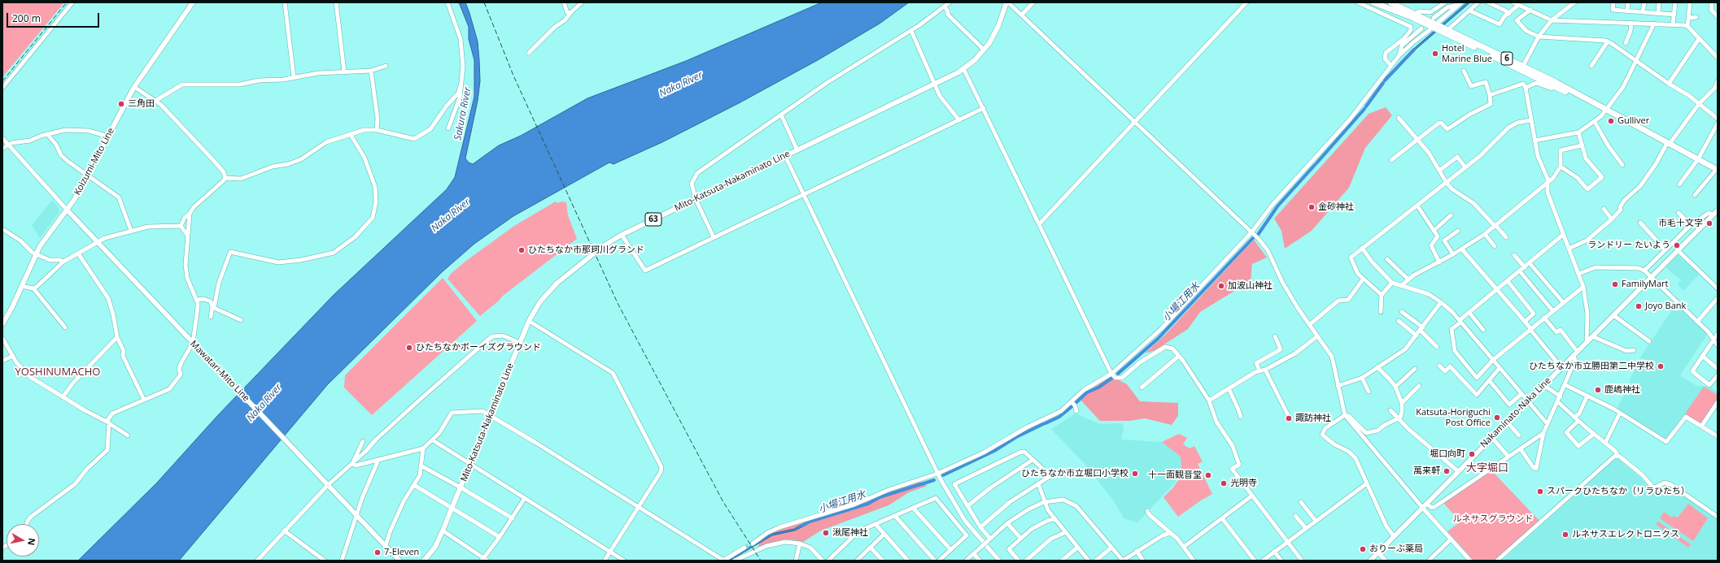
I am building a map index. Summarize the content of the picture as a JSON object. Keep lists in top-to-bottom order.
{
  "streets": {
    "highway": ["6"],
    "main road": [
      "Koizumi-Mito Line",
      "Mito-Katsuta-Nakaminato Line",
      "63",
      "Mawatari-Mito Line",
      "Nakaminato-Naka Line"
    ]
  },
  "crossings": [
    ["Koizumi-Mito Line", "Mawatari-Mito Line"]
  ],
  "districts": ["YOSHINUMACHO", "大字堀口"],
  "water": ["Naka River", "Sakura River", "小場江用水"],
  "parks": ["ルネサスグラウンド"],
  "places": [
    "Hotel Marine Blue",
    "三角田",
    "Gulliver",
    "金砂神社",
    "市毛十文字",
    "ランドリー たいよう",
    "ひたちなか市那珂川グランド",
    "FamilyMart",
    "加波山神社",
    "Joyo Bank",
    "ひたちなかボーイズグラウンド",
    "ひたちなか市立勝田第二中学校",
    "鹿嶋神社",
    "Katsuta-Horiguchi Post Office",
    "諏訪神社",
    "堀口向町",
    "萬来軒",
    "ひたちなか市立堀口小学校",
    "十一面観音堂",
    "光明寺",
    "スパークひたちなか（リラひたち）",
    "湫尾神社",
    "ルネサスエレクトロニクス",
    "おりーぶ薬局",
    "7-Eleven"
  ],
  "scale_bar": "200 m",
  "north": "right"
}
